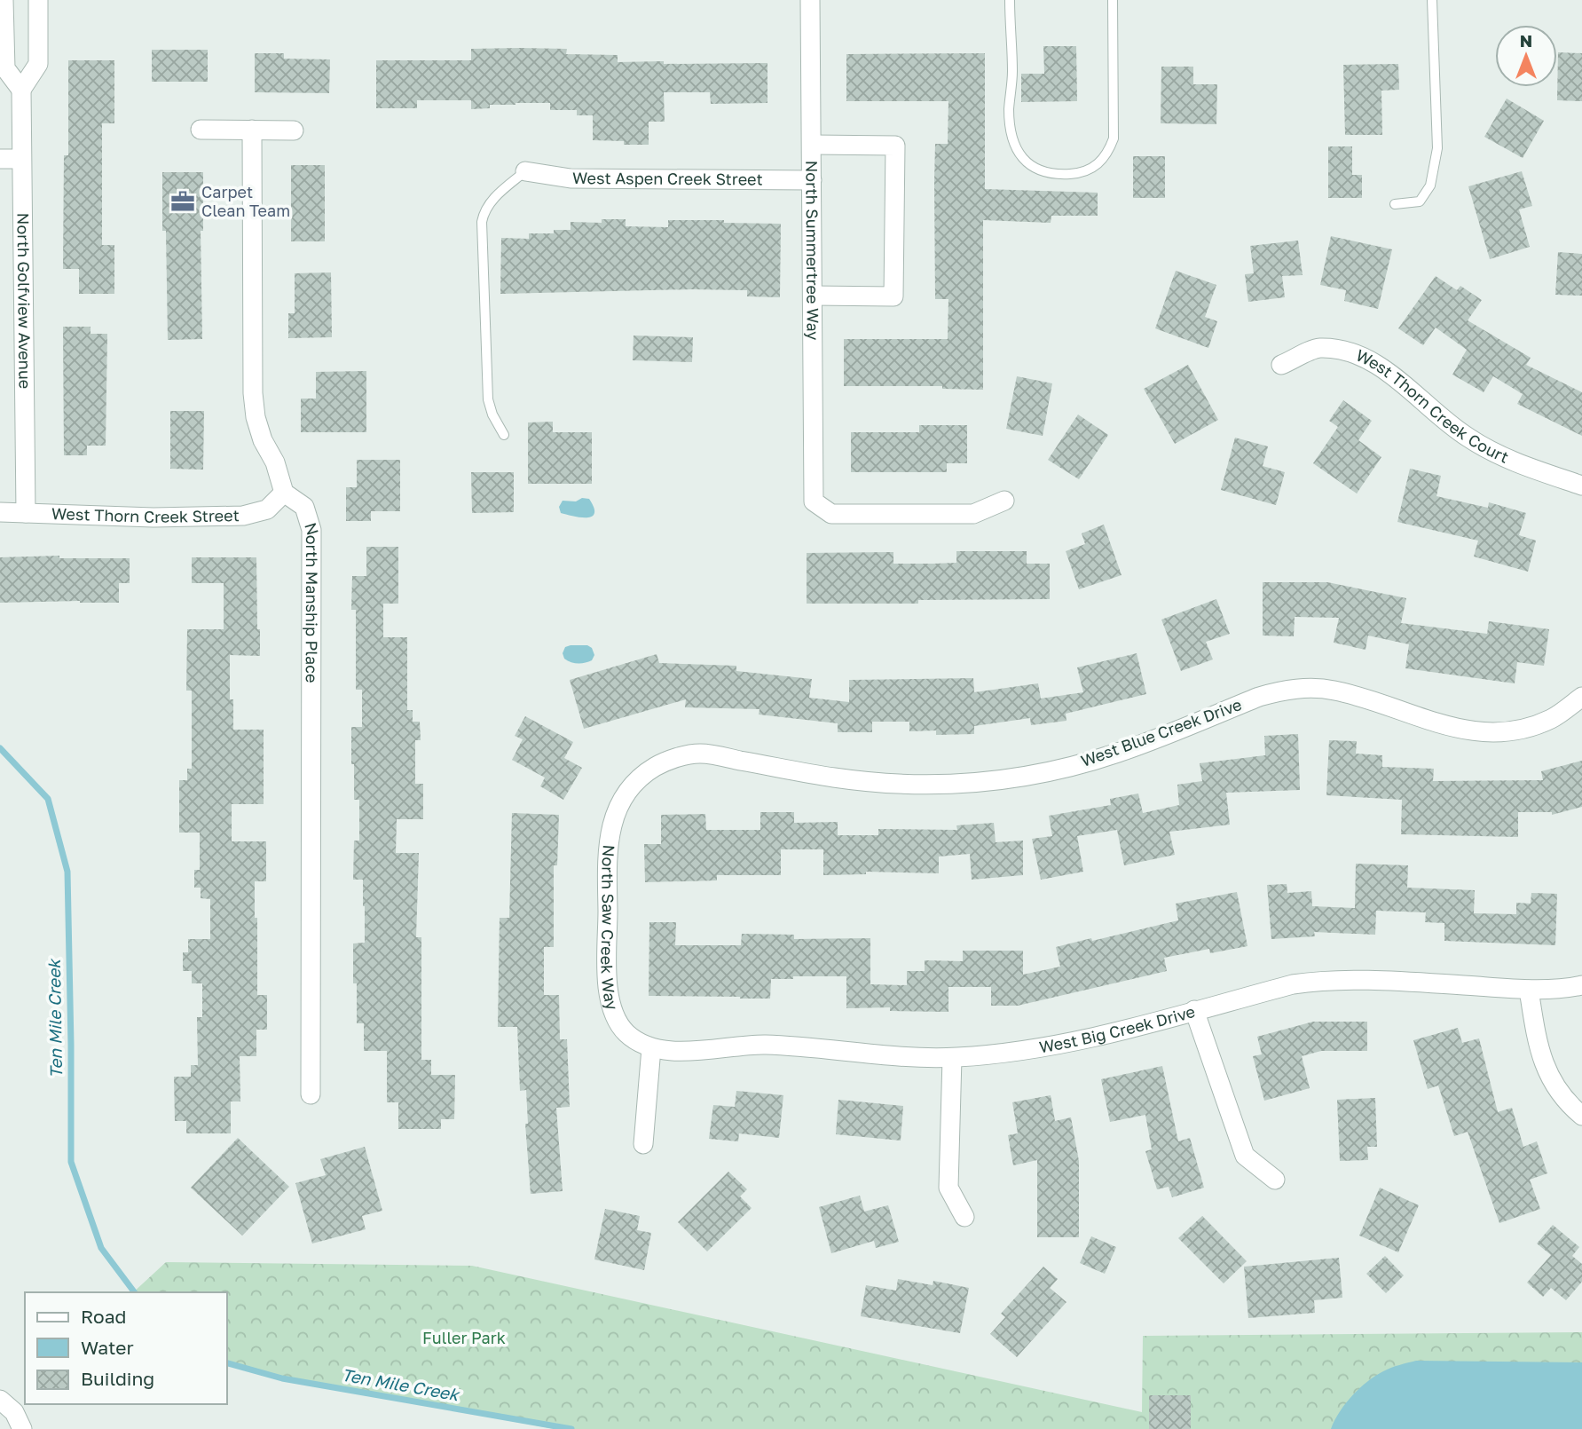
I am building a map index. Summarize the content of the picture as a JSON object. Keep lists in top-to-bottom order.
{
  "streets": {
    "street": [
      "West Aspen Creek Street",
      "North Summertree Way",
      "North Golfview Avenue",
      "West Thorn Creek Court",
      "West Thorn Creek Street",
      "North Manship Place",
      "West Blue Creek Drive",
      "North Saw Creek Way",
      "West Big Creek Drive"
    ]
  },
  "crossings": [
    ["West Aspen Creek Street", "North Summertree Way"],
    ["North Golfview Avenue", "West Thorn Creek Street"],
    ["West Thorn Creek Street", "North Manship Place"],
    ["West Blue Creek Drive", "North Saw Creek Way"],
    ["North Saw Creek Way", "West Big Creek Drive"]
  ],
  "water": ["Ten Mile Creek"],
  "parks": ["Fuller Park"],
  "places": {
    "office": ["Carpet Clean Team"]
  },
  "legend": ["Road", "Water", "Building"],
  "north": "top"
}
